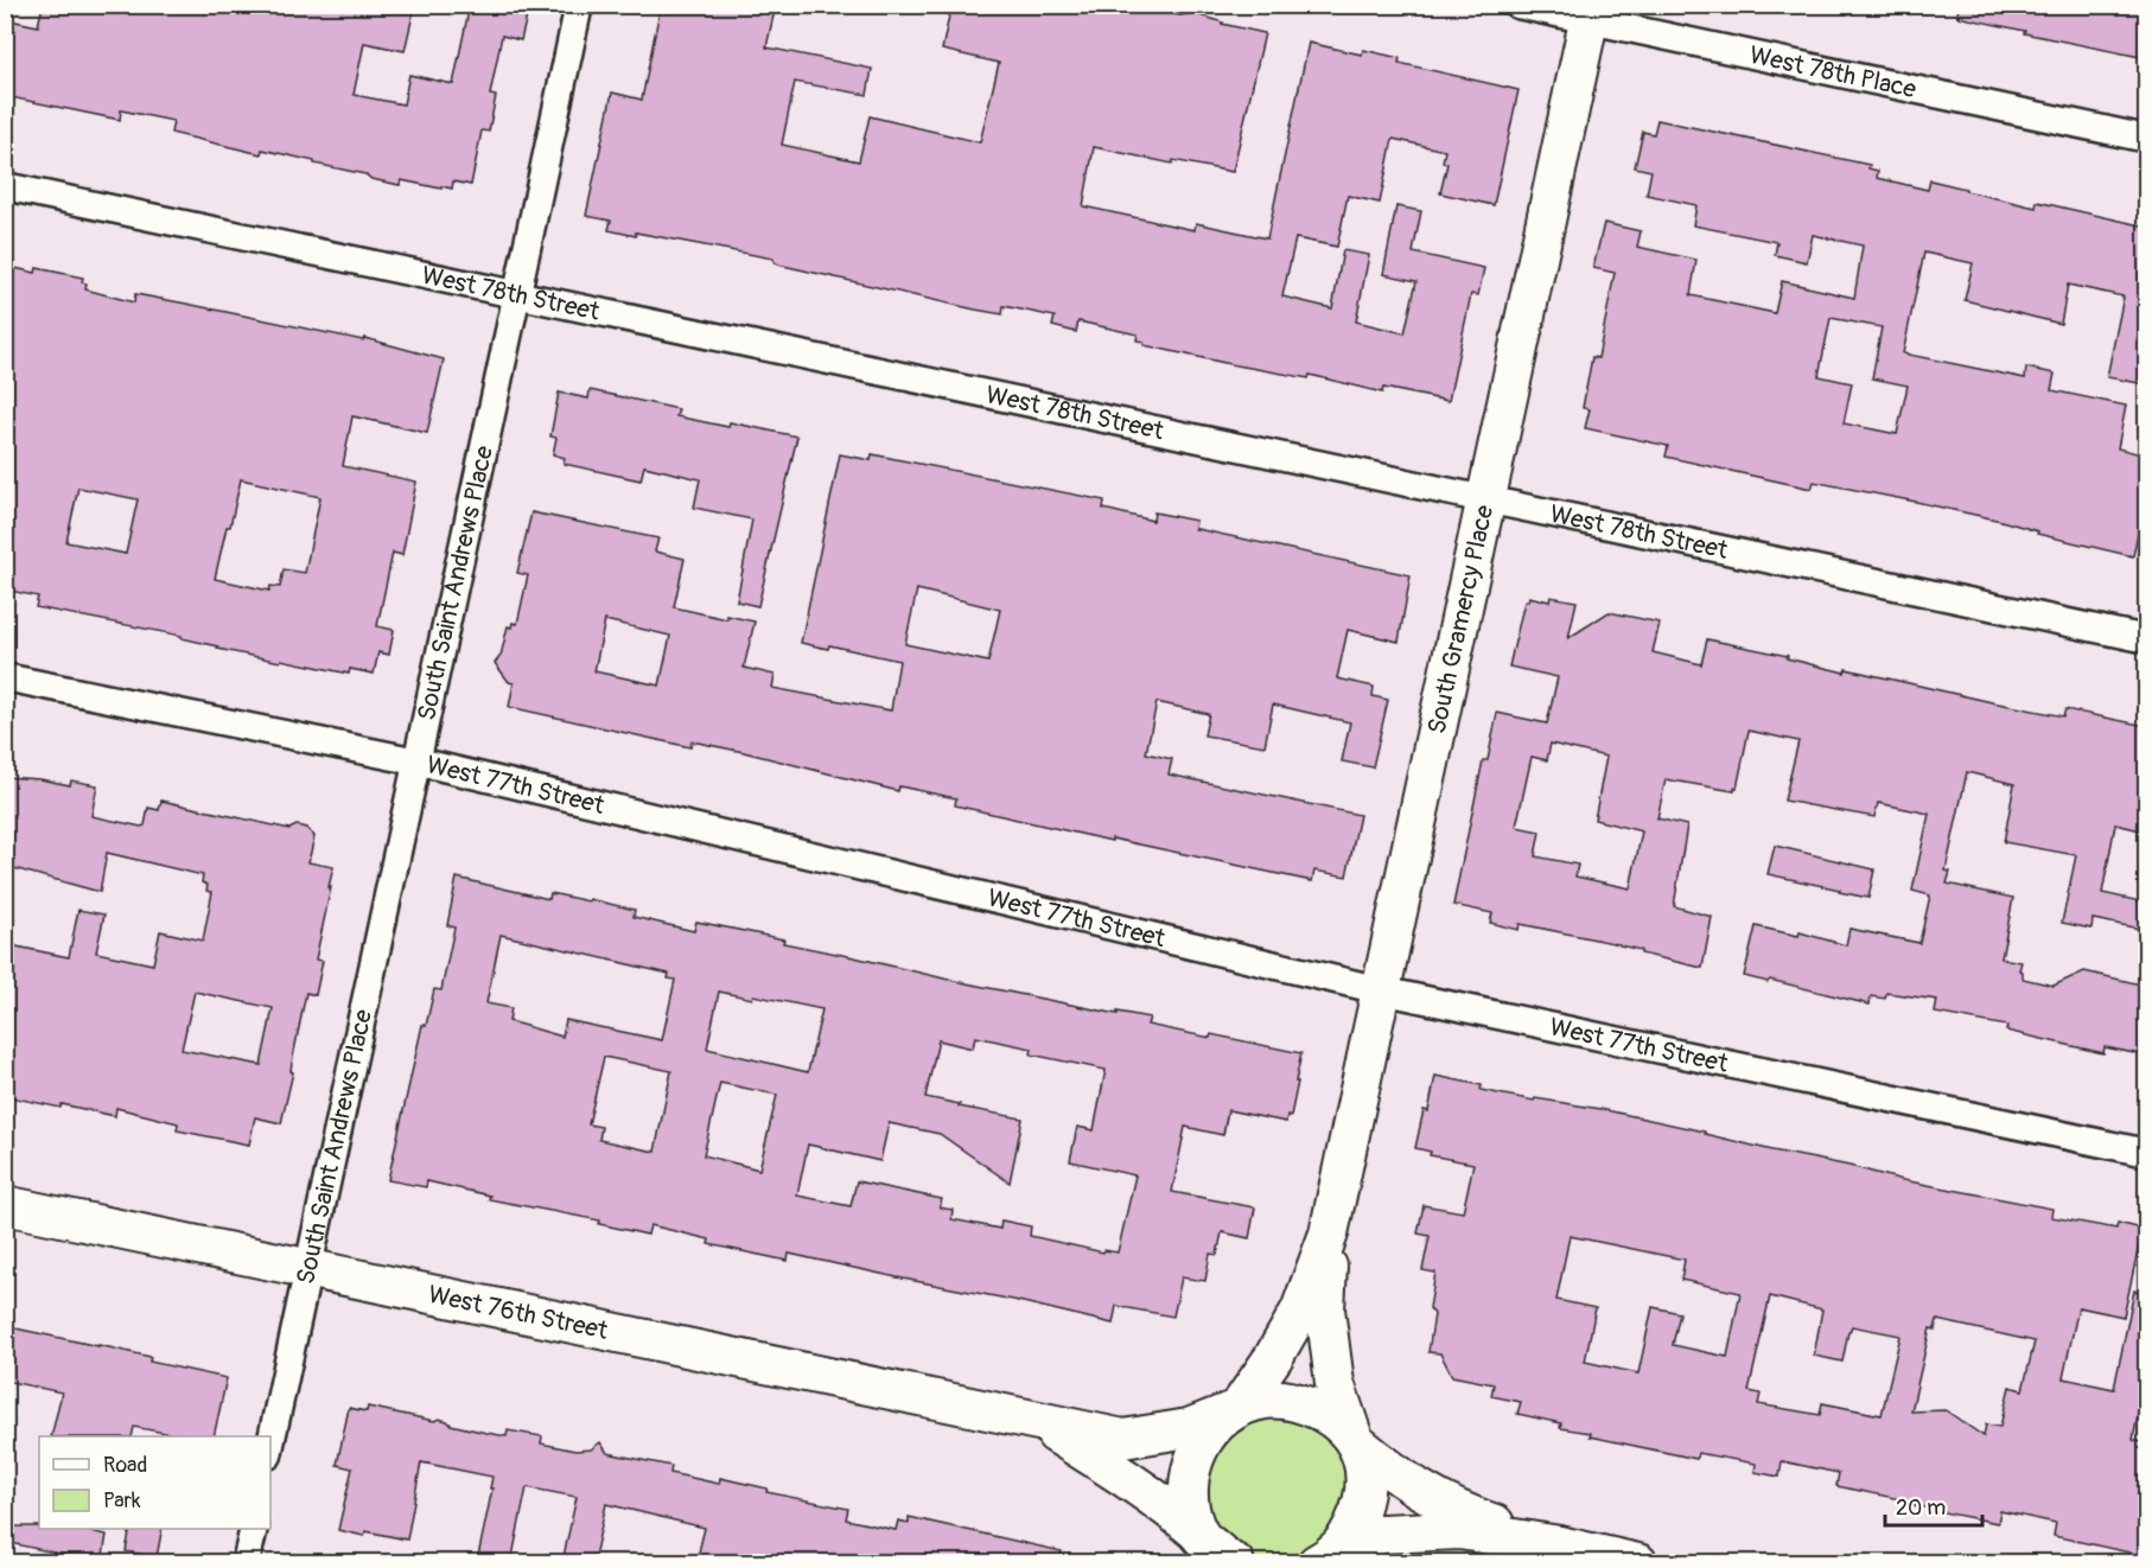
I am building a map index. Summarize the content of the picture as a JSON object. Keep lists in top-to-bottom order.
{
  "streets": {
    "street": [
      "West 78th Place",
      "West 78th Street",
      "South Saint Andrews Place",
      "South Gramercy Place",
      "West 77th Street",
      "West 76th Street"
    ]
  },
  "crossings": [
    ["West 78th Place", "South Gramercy Place"],
    ["West 78th Street", "South Saint Andrews Place"],
    ["West 78th Street", "South Gramercy Place"],
    ["South Saint Andrews Place", "West 77th Street"],
    ["South Saint Andrews Place", "West 76th Street"],
    ["South Gramercy Place", "West 77th Street"],
    ["South Gramercy Place", "West 76th Street"]
  ],
  "legend": ["Road", "Park"],
  "scale_bar": "20 m"
}
